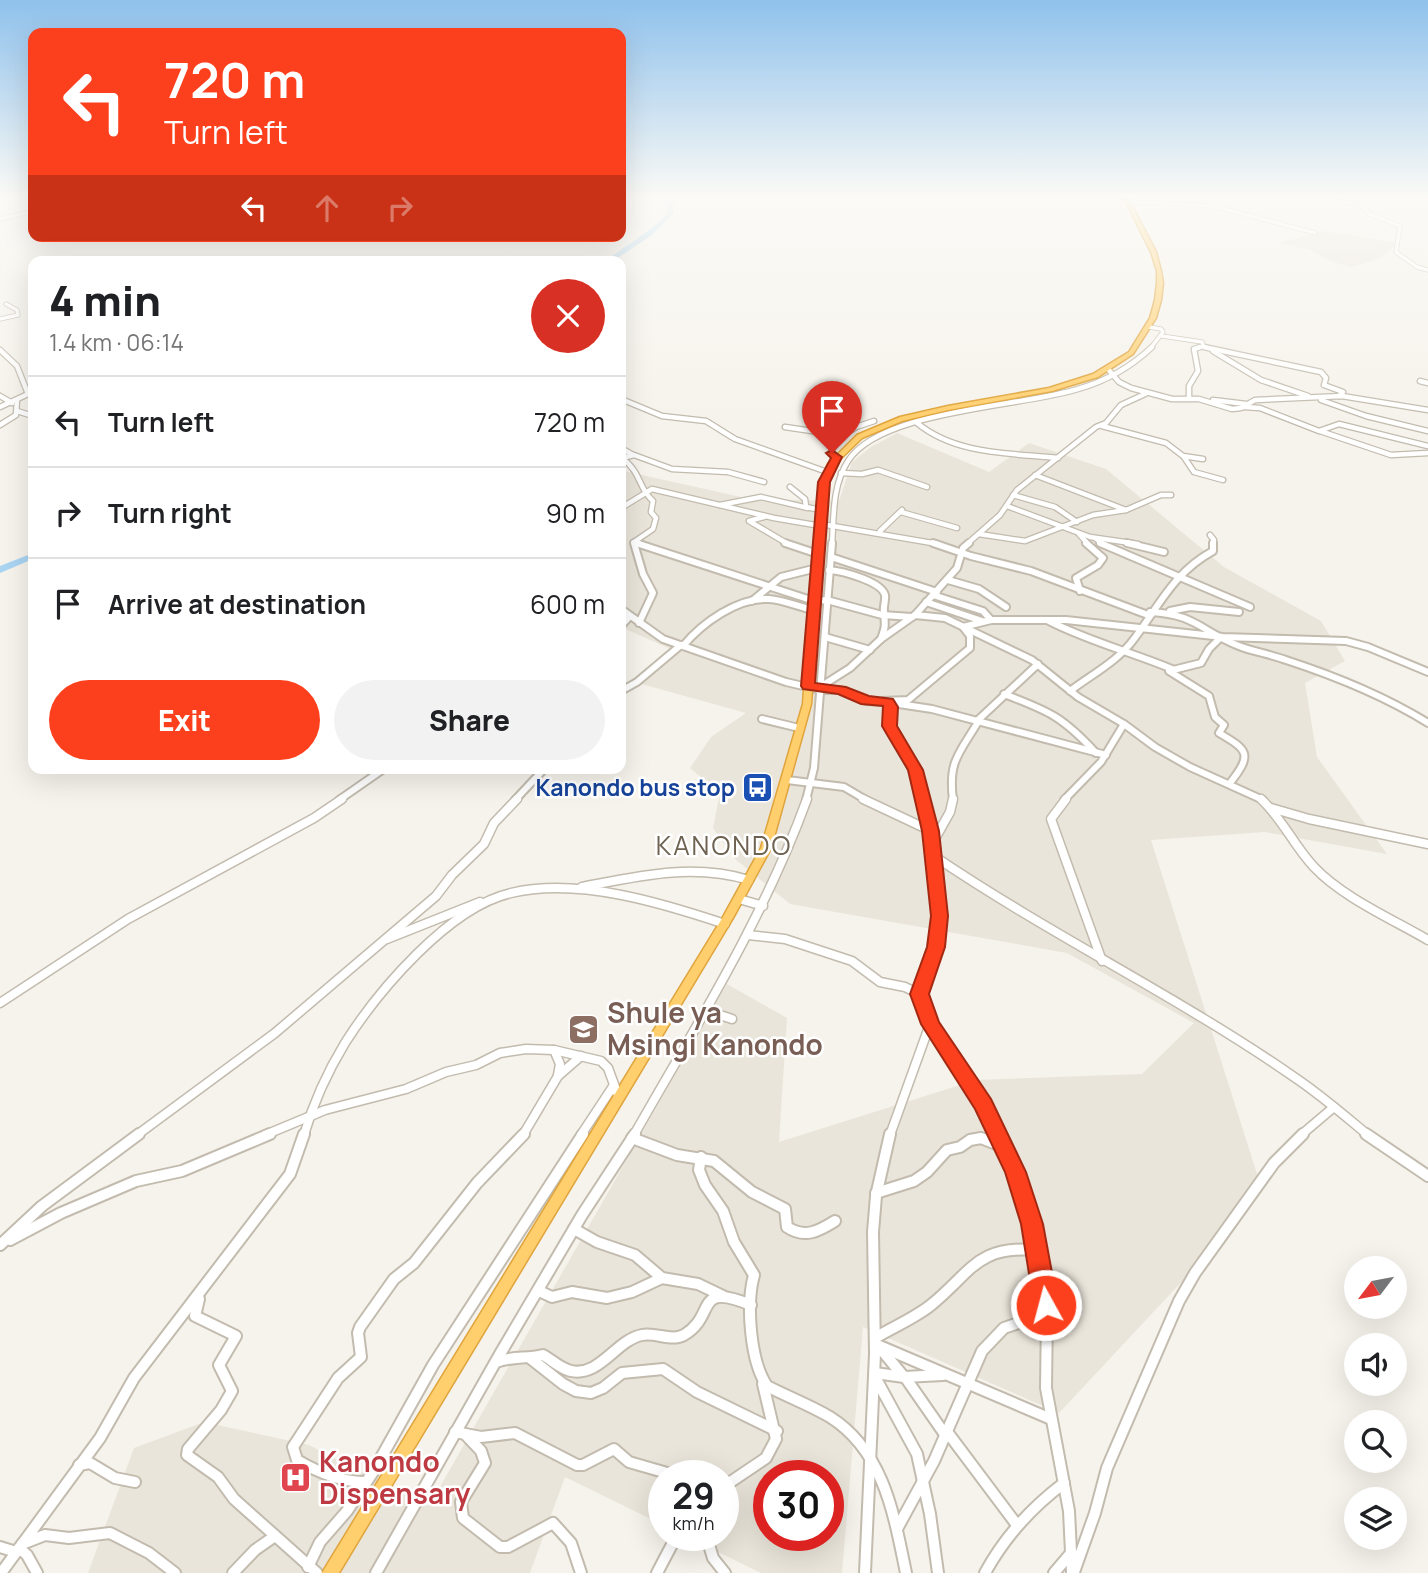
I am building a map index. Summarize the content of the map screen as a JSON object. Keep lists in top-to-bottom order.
{
  "districts": ["KANONDO"],
  "places": {
    "bus stop": ["Kanondo bus stop"],
    "school or university": ["Shule ya Msingi Kanondo"],
    "hospital": ["Kanondo Dispensary"]
  },
  "north": "bottom left",
  "page": {
    "turn": ["720 m", "Turn left"],
    "heading": ["4 min", "1.4 km · 06:14"],
    "list": [
      {
        "name": "Turn left",
        "value": "720 m"
      },
      {
        "name": "Turn right",
        "value": "90 m"
      },
      {
        "name": "Arrive at destination",
        "value": "600 m"
      }
    ],
    "buttons": ["Exit", "Share"],
    "speed": "29 km/h",
    "limit": "30"
  }
}
